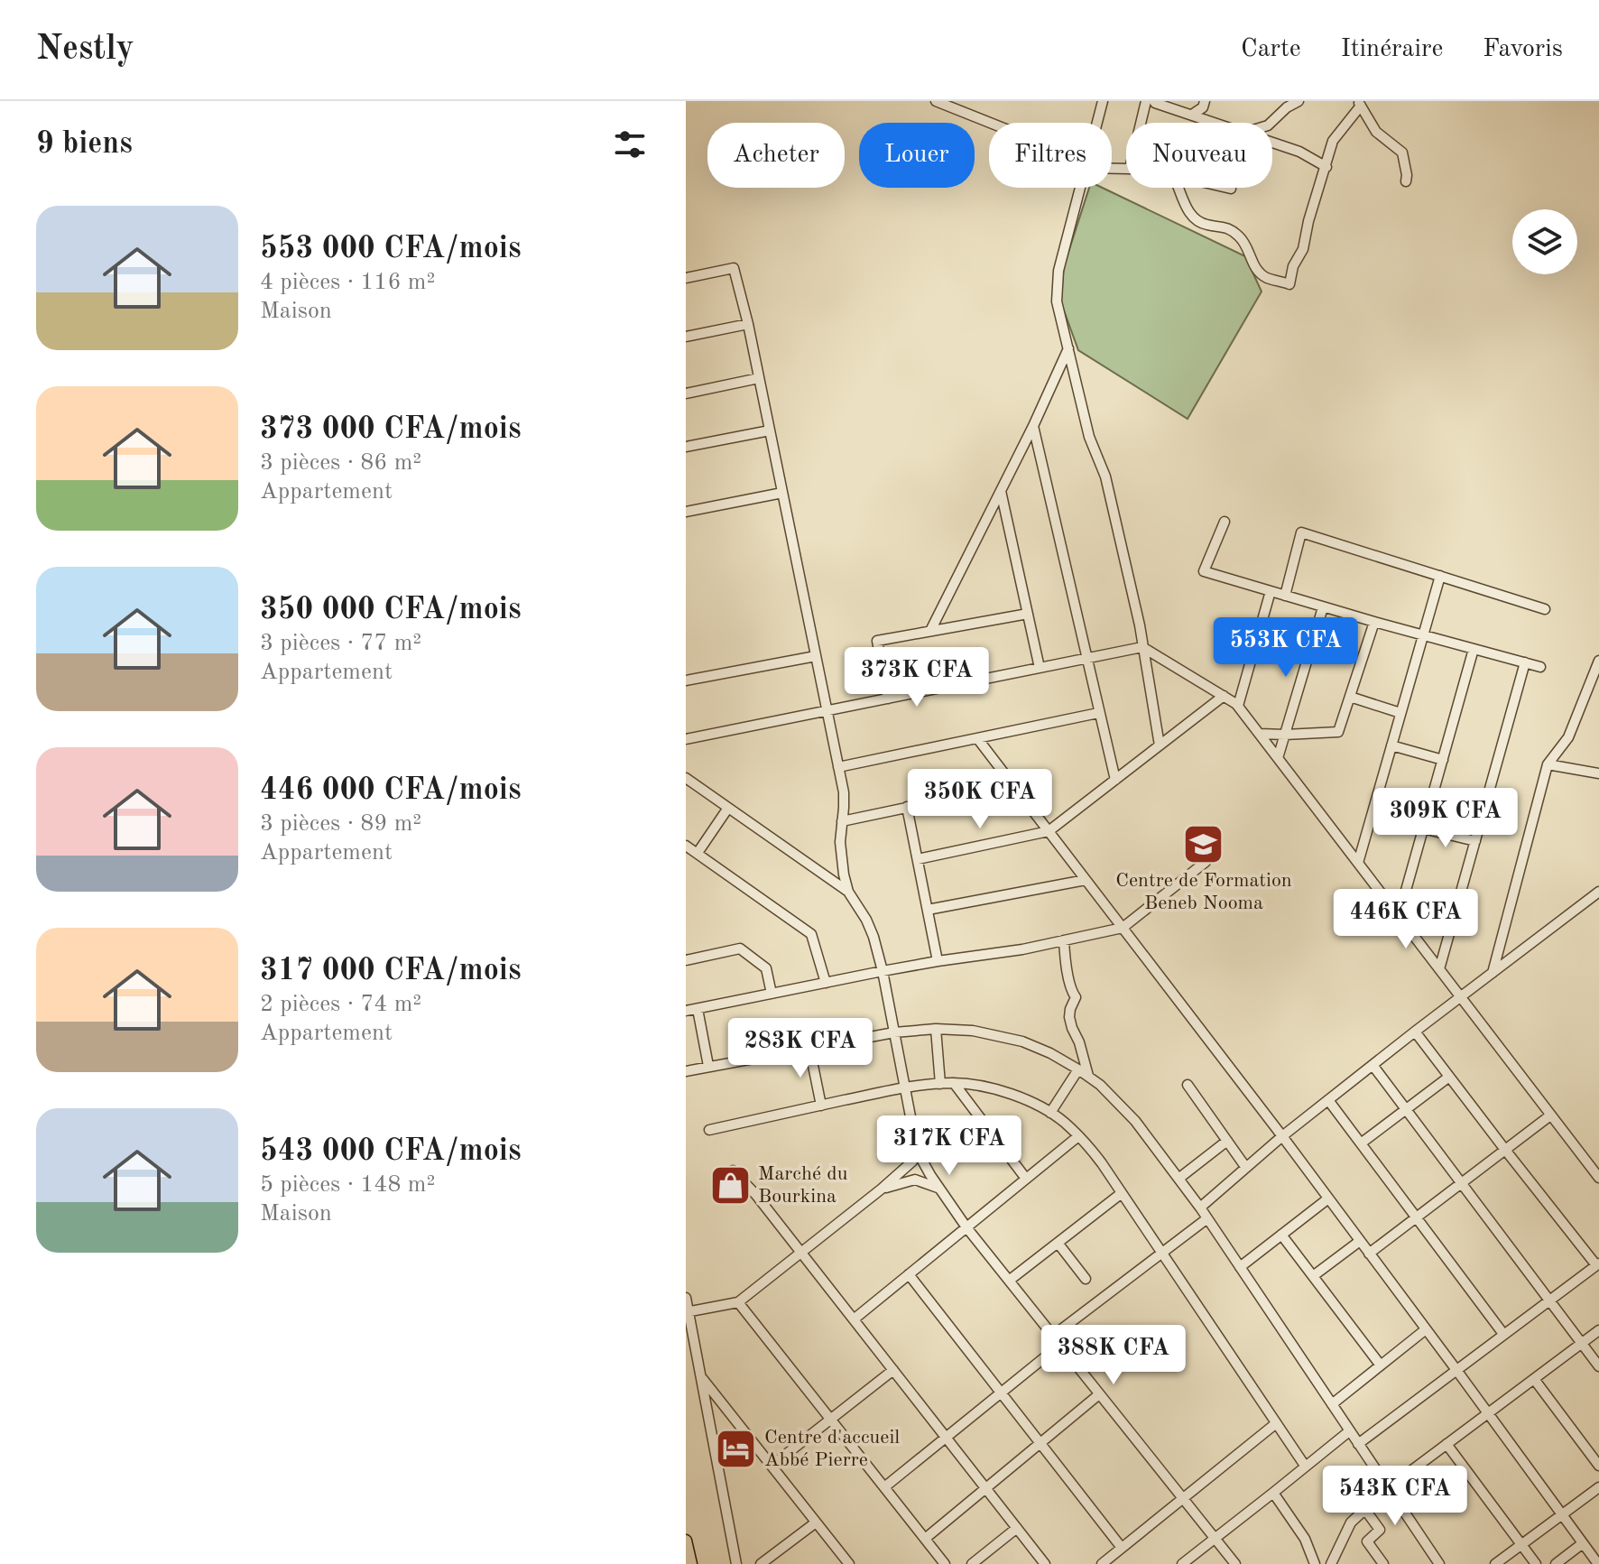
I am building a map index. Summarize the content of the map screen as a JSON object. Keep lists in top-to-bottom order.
{
  "places": {
    "school or university": ["Centre de Formation Beneb Nooma"],
    "shop": ["Marché du Bourkina"],
    "hotel": ["Centre d'accueil Abbé Pierre"]
  },
  "page": {
    "header": "Nestly",
    "nav": ["Carte", "Itinéraire", "Favoris"],
    "heading": "9 biens",
    "chip": [
      "Acheter",
      "Louer",
      "Filtres",
      "Nouveau"
    ],
    "list": [
      {
        "name": "553 000 CFA/mois",
        "note": "4 pièces · 116 m² · Maison"
      },
      {
        "name": "373 000 CFA/mois",
        "note": "3 pièces · 86 m² · Appartement"
      },
      {
        "name": "350 000 CFA/mois",
        "note": "3 pièces · 77 m² · Appartement"
      },
      {
        "name": "446 000 CFA/mois",
        "note": "3 pièces · 89 m² · Appartement"
      },
      {
        "name": "317 000 CFA/mois",
        "note": "2 pièces · 74 m² · Appartement"
      },
      {
        "name": "543 000 CFA/mois",
        "note": "5 pièces · 148 m² · Maison"
      }
    ],
    "price": [
      "553K CFA",
      "373K CFA",
      "350K CFA",
      "309K CFA",
      "446K CFA",
      "283K CFA",
      "317K CFA",
      "388K CFA",
      "543K CFA"
    ]
  }
}
